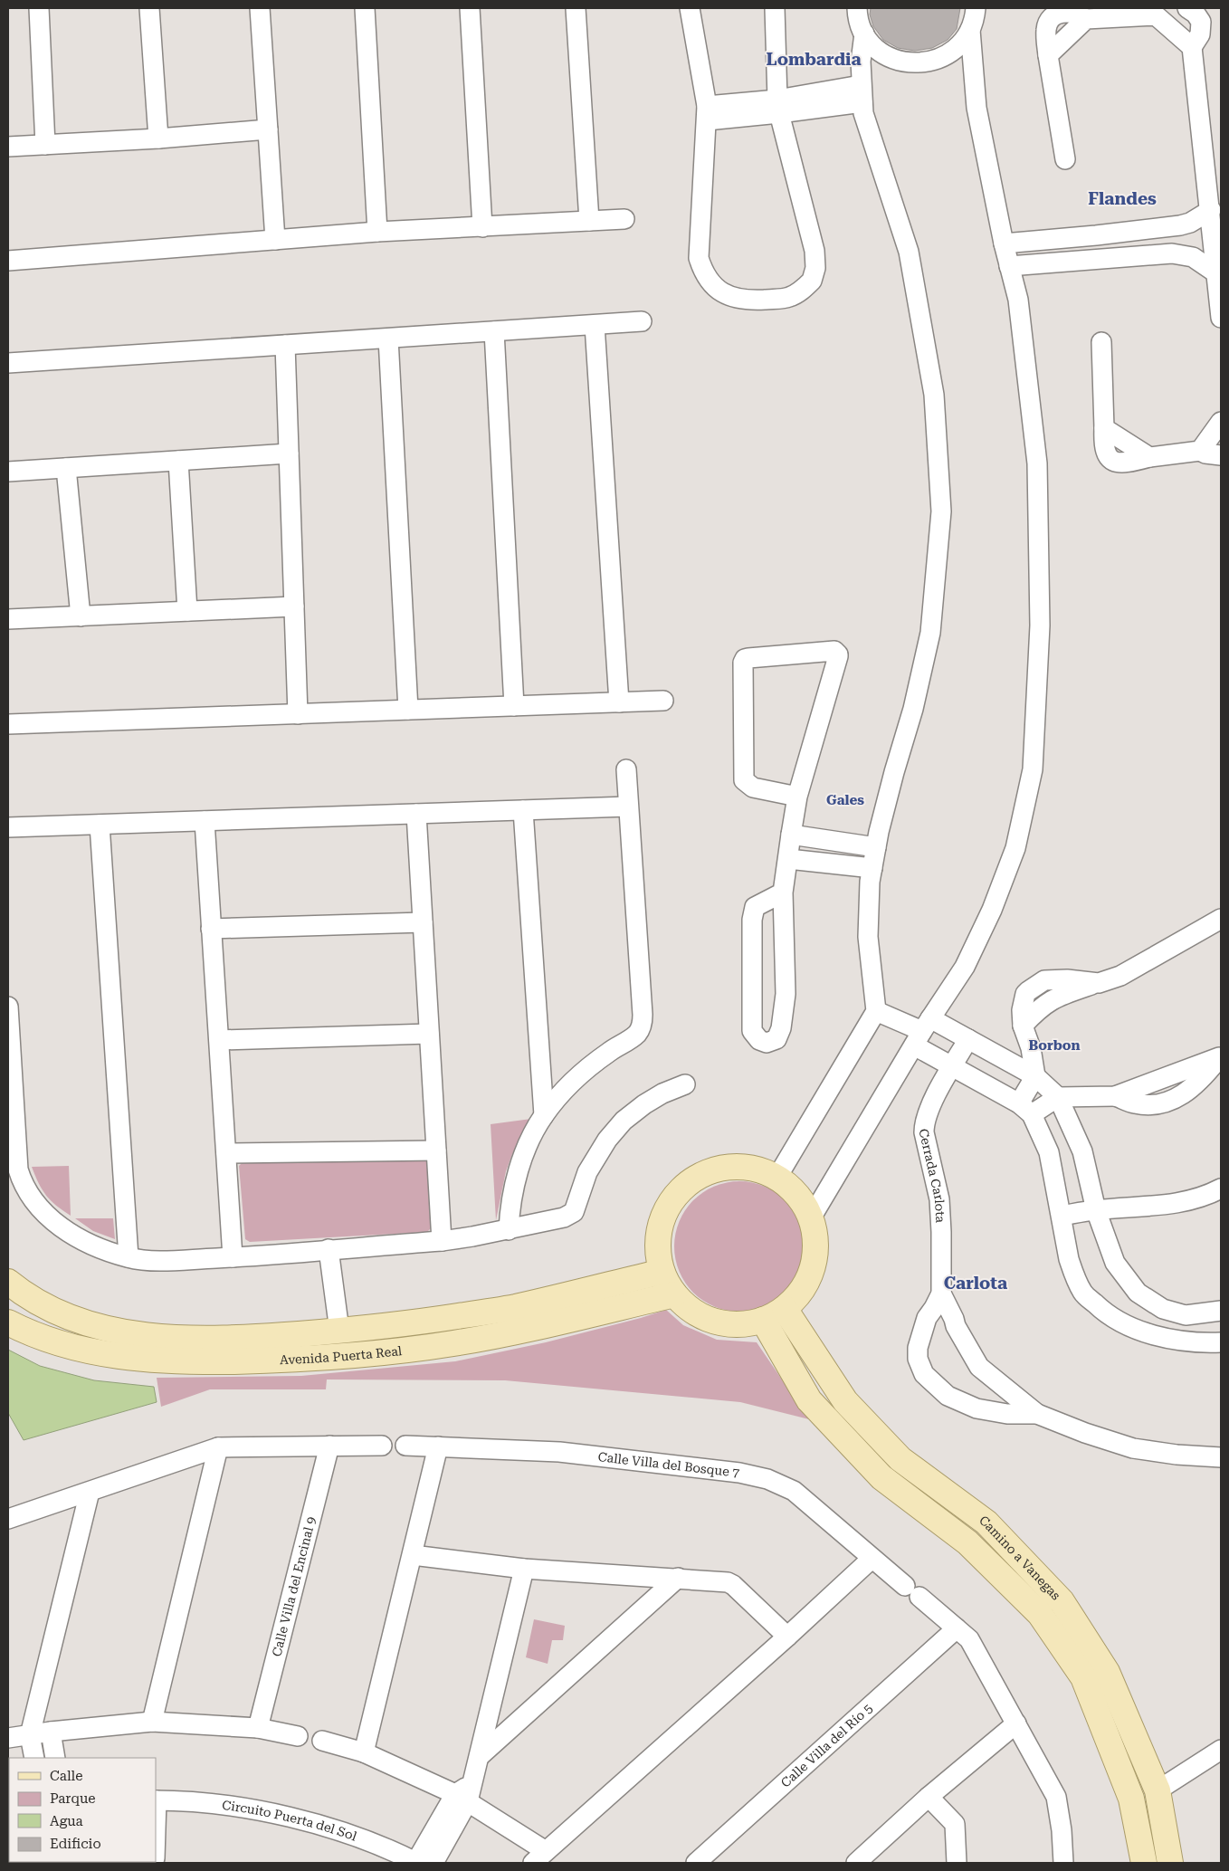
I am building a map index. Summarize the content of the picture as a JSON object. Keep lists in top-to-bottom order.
{
  "streets": {
    "main road": ["Avenida Puerta Real", "Camino a Vanegas"],
    "street": [
      "Cerrada Carlota",
      "Calle Villa del Bosque 7",
      "Calle Villa del Encinal 9",
      "Calle Villa del Río 5",
      "Circuito Puerta del Sol"
    ]
  },
  "crossings": [
    ["Avenida Puerta Real", "Camino a Vanegas"],
    ["Calle Villa del Bosque 7", "Calle Villa del Río 5"]
  ],
  "districts": [
    "Lombardia",
    "Flandes",
    "Gales",
    "Borbon",
    "Carlota"
  ],
  "legend": [
    "Calle",
    "Parque",
    "Agua",
    "Edificio"
  ]
}
